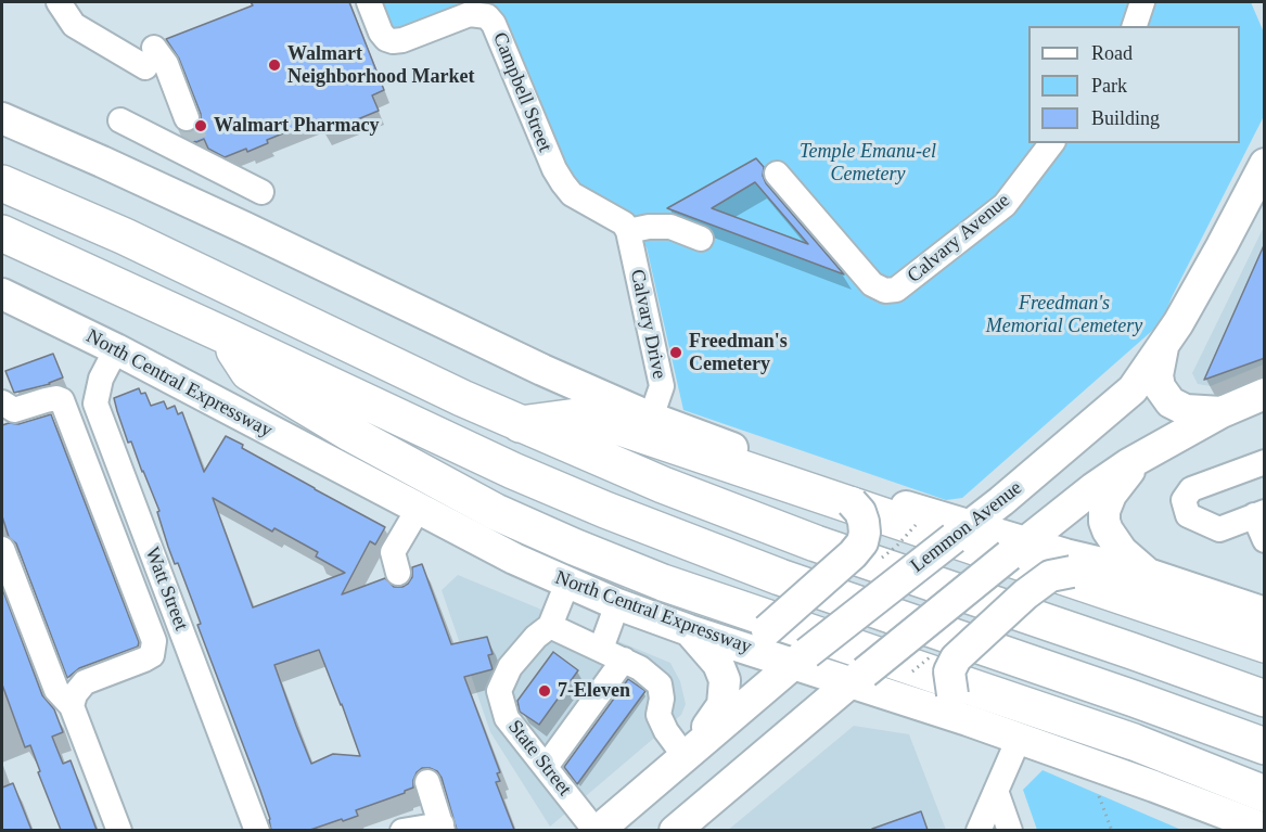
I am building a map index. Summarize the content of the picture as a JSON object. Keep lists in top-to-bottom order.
{
  "streets": {
    "main road": ["North Central Expressway", "Lemmon Avenue"],
    "street": [
      "Campbell Street",
      "Calvary Avenue",
      "Calvary Drive",
      "Watt Street",
      "State Street"
    ]
  },
  "crossings": [
    ["Campbell Street", "Calvary Drive"],
    ["North Central Expressway", "Lemmon Avenue"],
    ["North Central Expressway", "Watt Street"],
    ["North Central Expressway", "State Street"],
    ["Lemmon Avenue", "State Street"]
  ],
  "parks": ["Temple Emanu-el Cemetery", "Freedman's Memorial Cemetery"],
  "places": [
    "Walmart Neighborhood Market",
    "Walmart Pharmacy",
    "Freedman's Cemetery",
    "7-Eleven"
  ],
  "legend": ["Road", "Park", "Building"]
}
